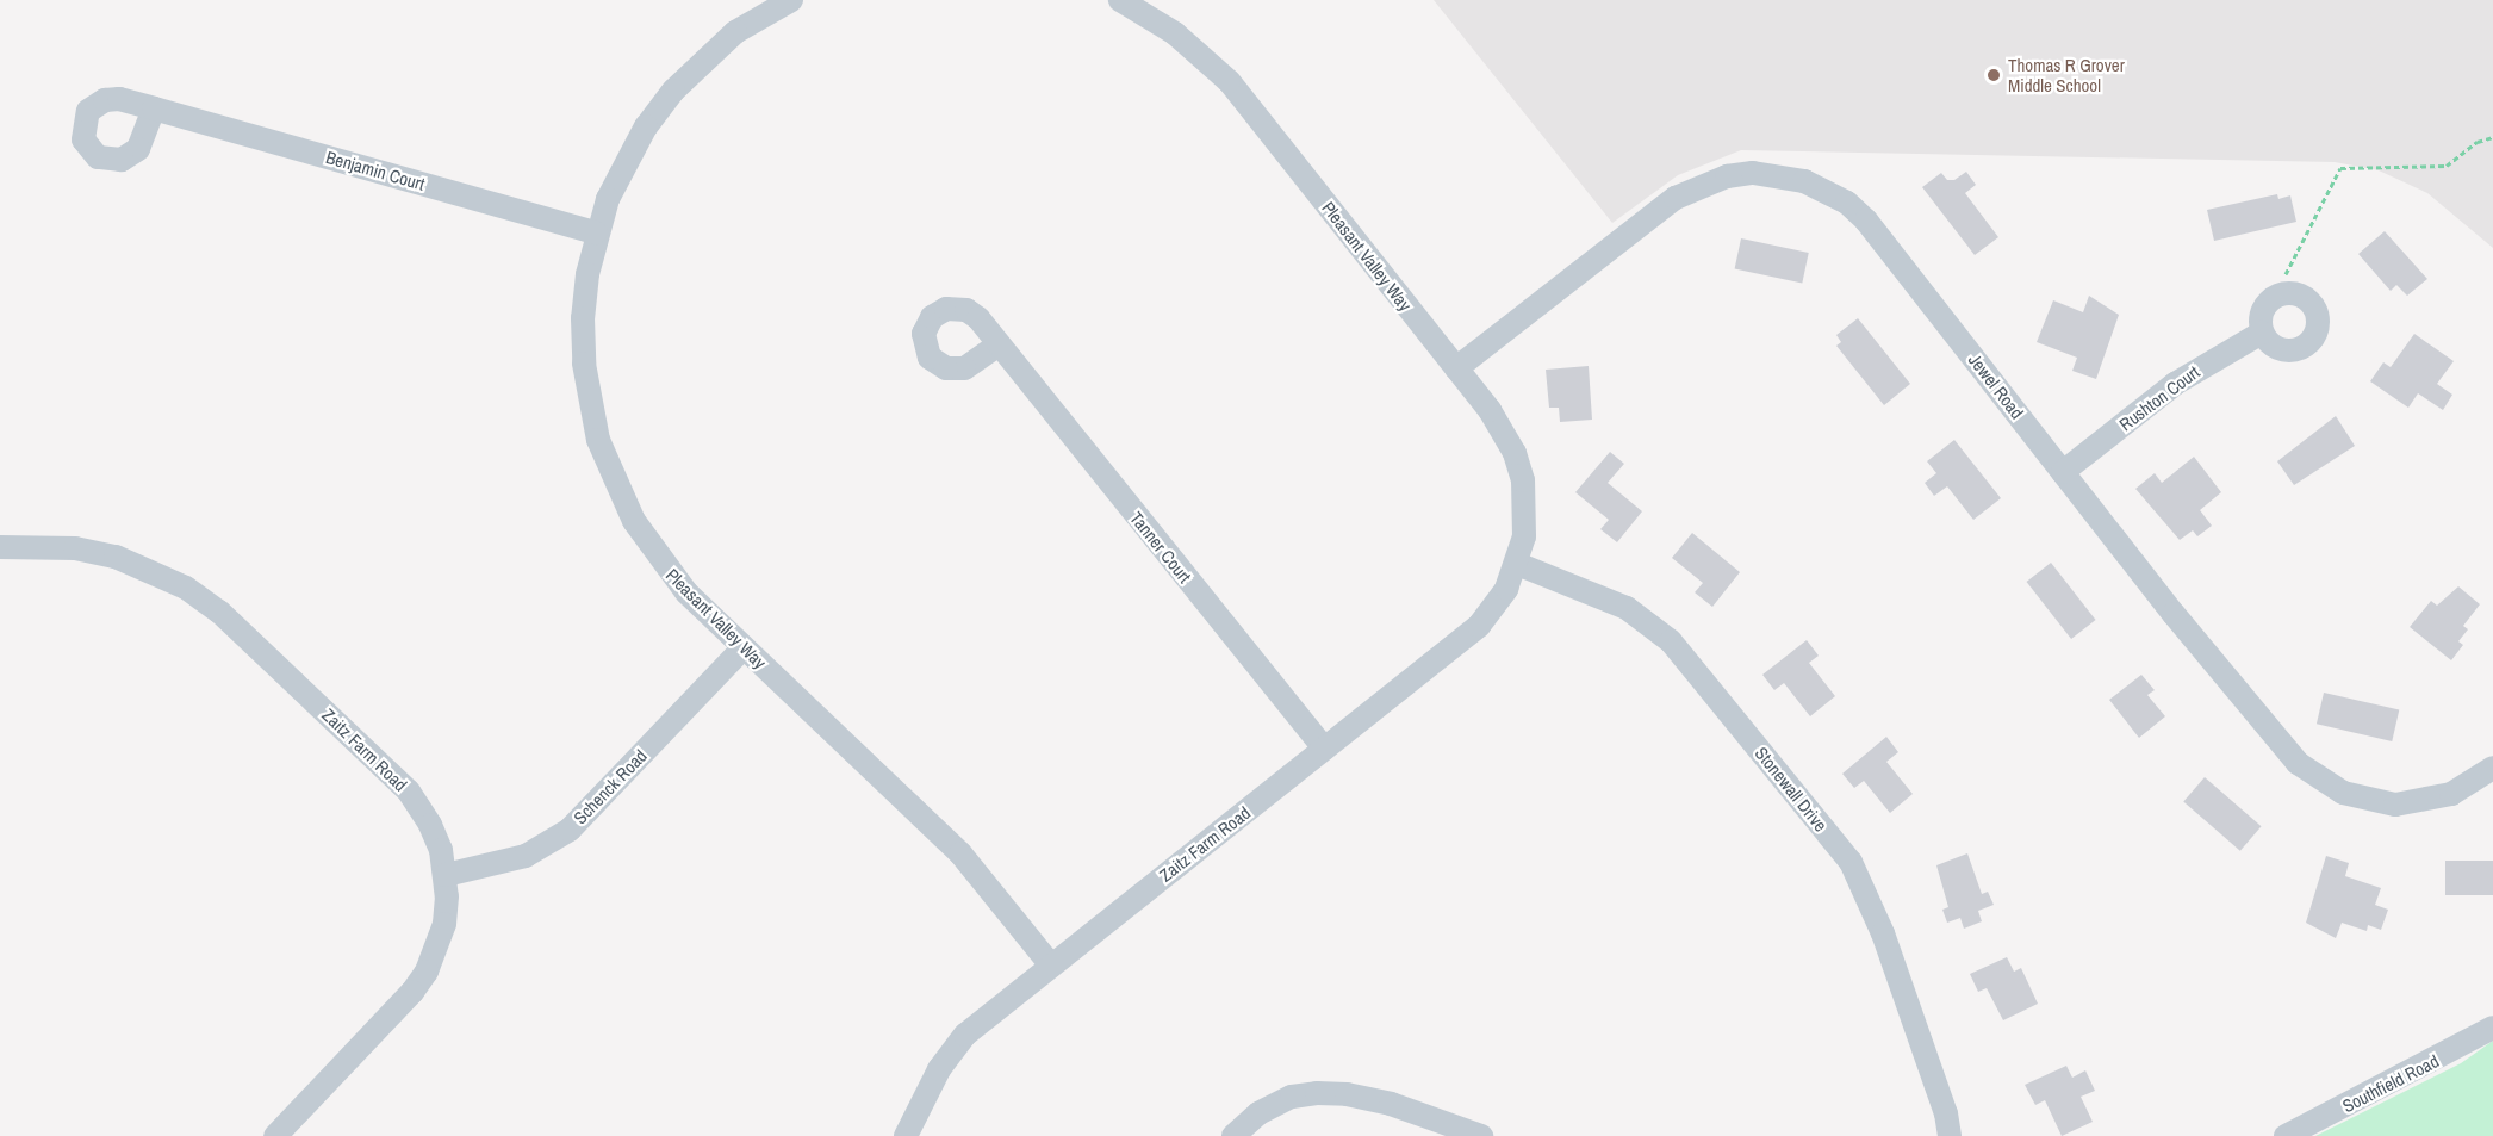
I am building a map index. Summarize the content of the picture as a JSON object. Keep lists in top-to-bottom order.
{
  "streets": {
    "street": [
      "Benjamin Court",
      "Pleasant Valley Way",
      "Jewel Road",
      "Rushton Court",
      "Tanner Court",
      "Zaitz Farm Road",
      "Schenck Road",
      "Stonewall Drive",
      "Southfield Road"
    ]
  },
  "crossings": [
    ["Benjamin Court", "Pleasant Valley Way"],
    ["Pleasant Valley Way", "Jewel Road"],
    ["Pleasant Valley Way", "Zaitz Farm Road"],
    ["Pleasant Valley Way", "Schenck Road"],
    ["Pleasant Valley Way", "Stonewall Drive"],
    ["Jewel Road", "Rushton Court"],
    ["Tanner Court", "Zaitz Farm Road"],
    ["Zaitz Farm Road", "Schenck Road"],
    ["Zaitz Farm Road", "Stonewall Drive"]
  ],
  "places": ["Thomas R Grover Middle School"]
}
